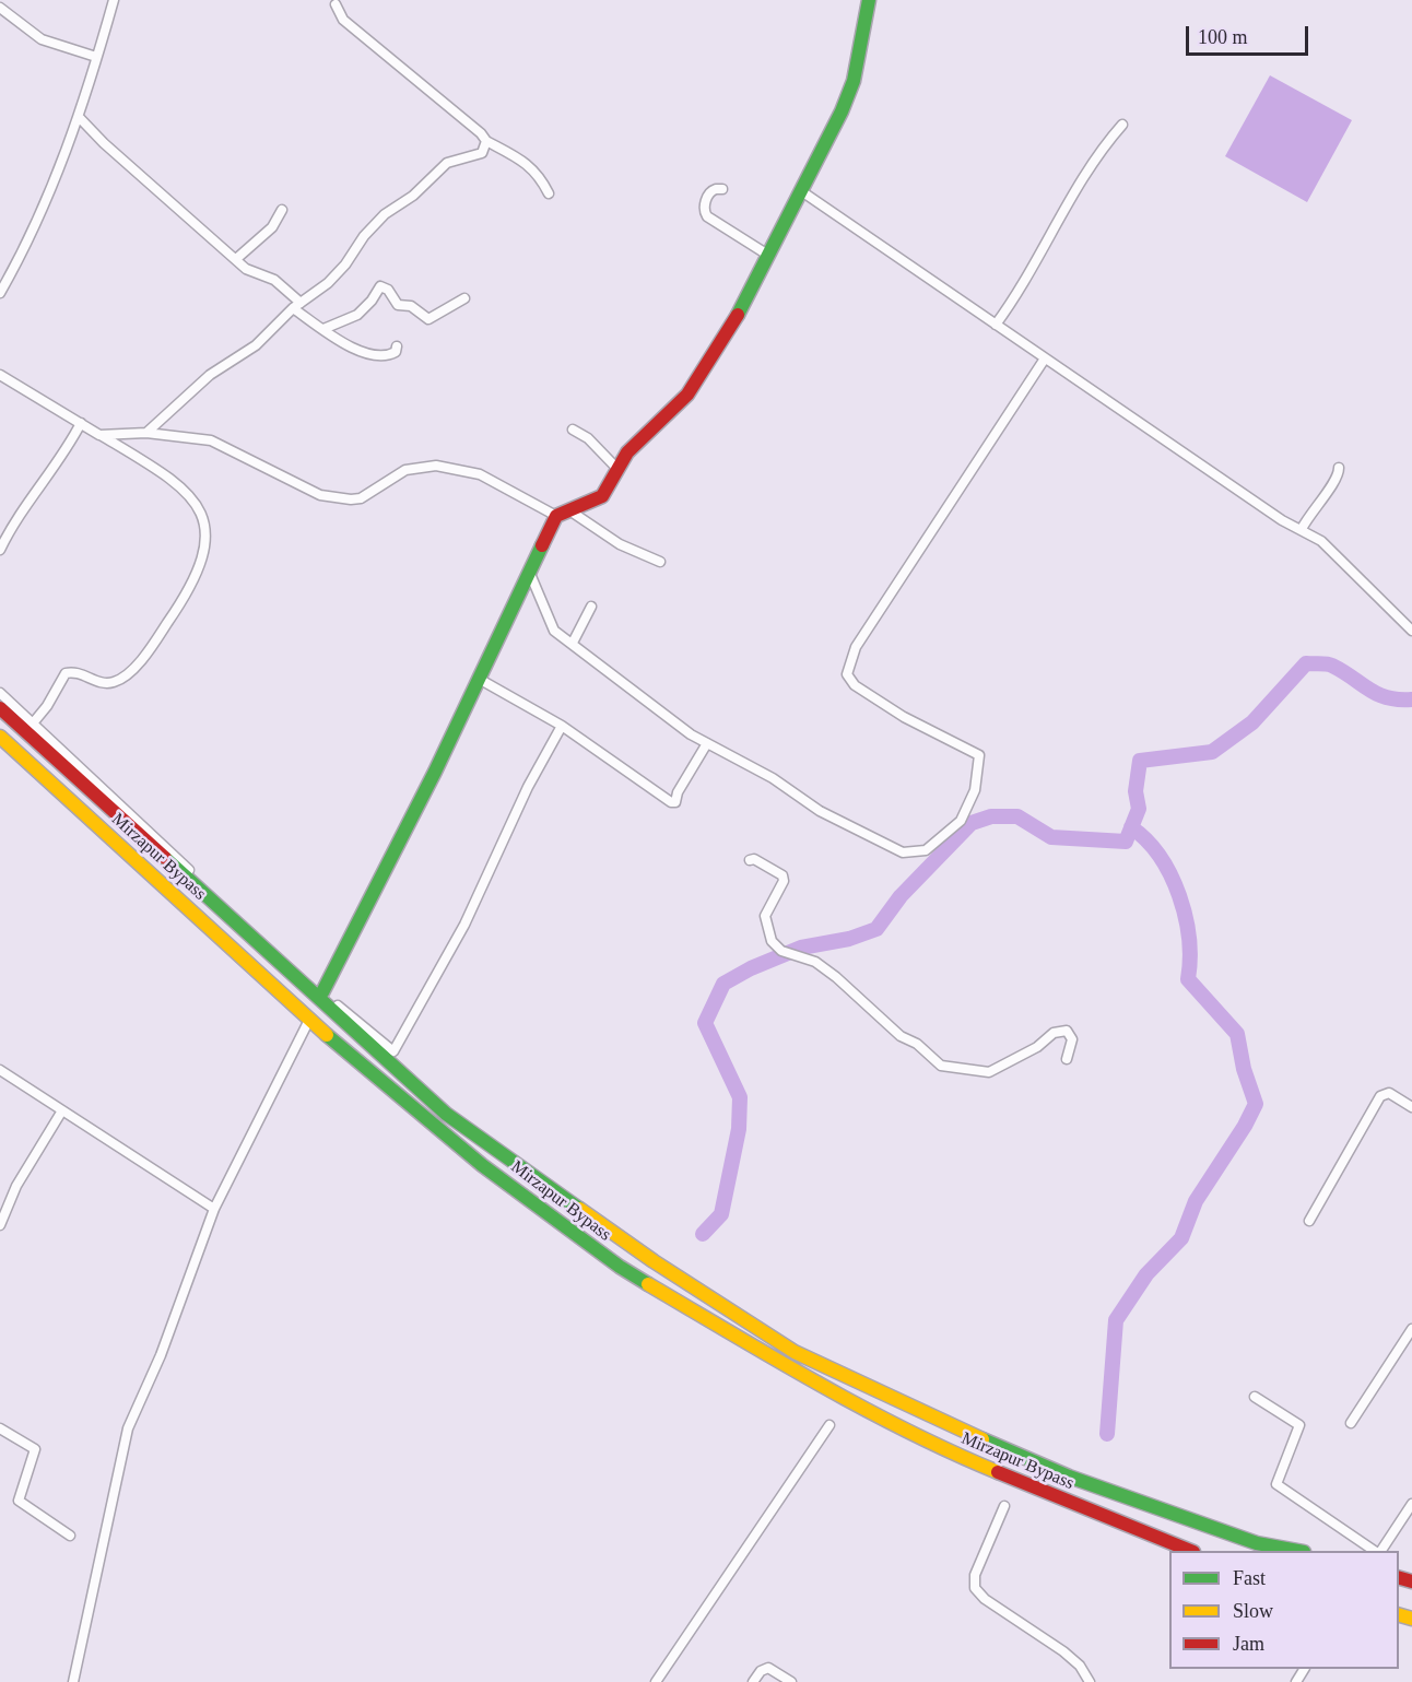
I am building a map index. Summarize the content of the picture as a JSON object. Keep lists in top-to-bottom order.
{
  "streets": {
    "main road": ["Mirzapur Bypass"]
  },
  "legend": ["Fast", "Slow", "Jam"],
  "scale_bar": "100 m"
}
